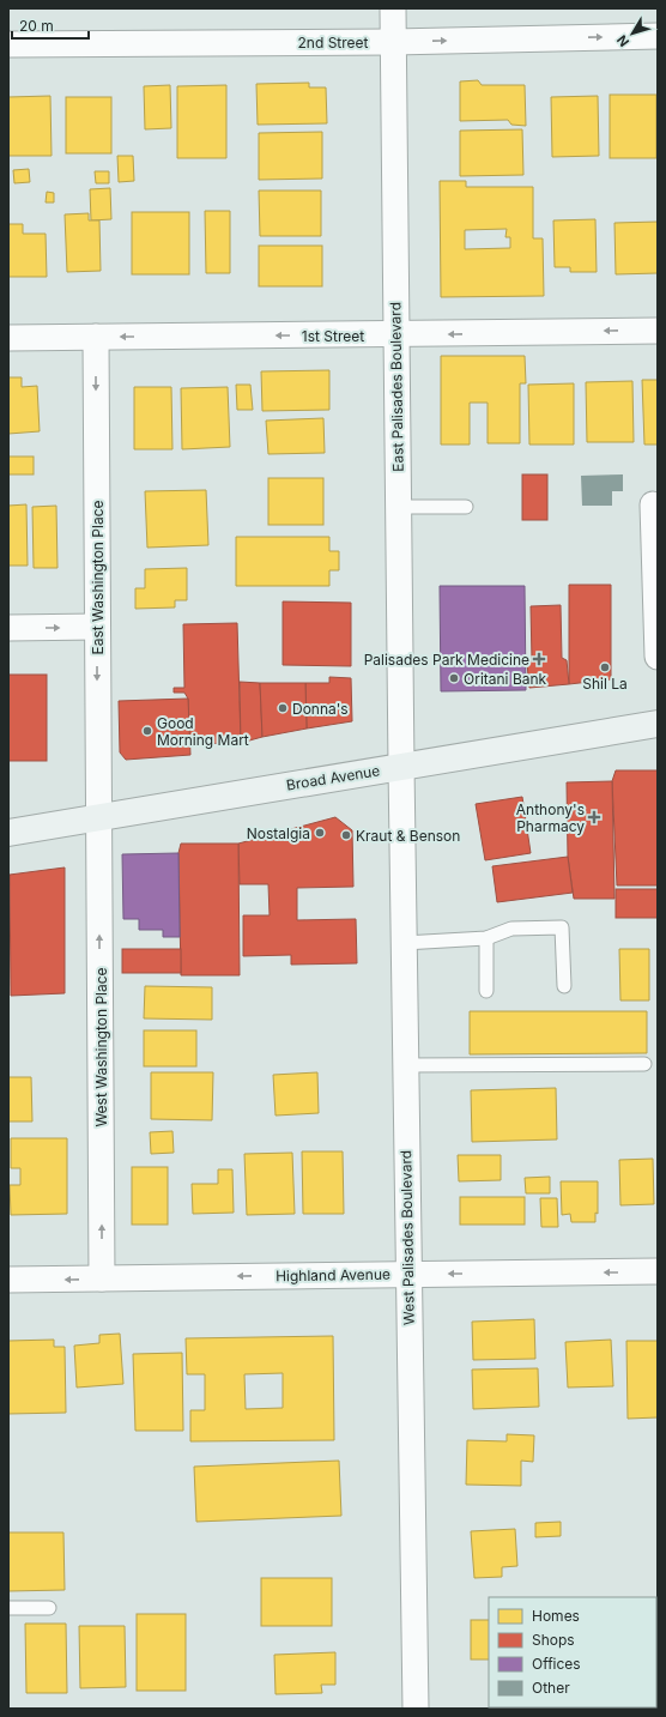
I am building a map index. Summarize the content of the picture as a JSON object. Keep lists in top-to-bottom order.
{
  "streets": {
    "main road": ["Broad Avenue"],
    "street": [
      "2nd Street",
      "1st Street",
      "East Palisades Boulevard",
      "East Washington Place",
      "West Washington Place",
      "West Palisades Boulevard",
      "Highland Avenue"
    ]
  },
  "crossings": [
    ["2nd Street", "East Palisades Boulevard"],
    ["1st Street", "East Palisades Boulevard"],
    ["1st Street", "East Washington Place"],
    ["East Palisades Boulevard", "Broad Avenue"],
    ["East Palisades Boulevard", "West Palisades Boulevard"],
    ["East Washington Place", "Broad Avenue"],
    ["East Washington Place", "West Washington Place"],
    ["Broad Avenue", "West Washington Place"],
    ["Broad Avenue", "West Palisades Boulevard"],
    ["West Washington Place", "Highland Avenue"],
    ["West Palisades Boulevard", "Highland Avenue"]
  ],
  "one_way": [
    "2nd Street",
    "1st Street",
    "East Washington Place",
    "West Washington Place",
    "Highland Avenue"
  ],
  "places": {
    "health": ["Palisades Park Medicine", "Anthony's Pharmacy"],
    "other": [
      "Shil La",
      "Oritani Bank",
      "Donna's",
      "Good Morning Mart",
      "Nostalgia",
      "Kraut & Benson"
    ]
  },
  "legend": [
    "Homes",
    "Shops",
    "Offices",
    "Other"
  ],
  "scale_bar": "20 m",
  "north": "bottom left"
}
